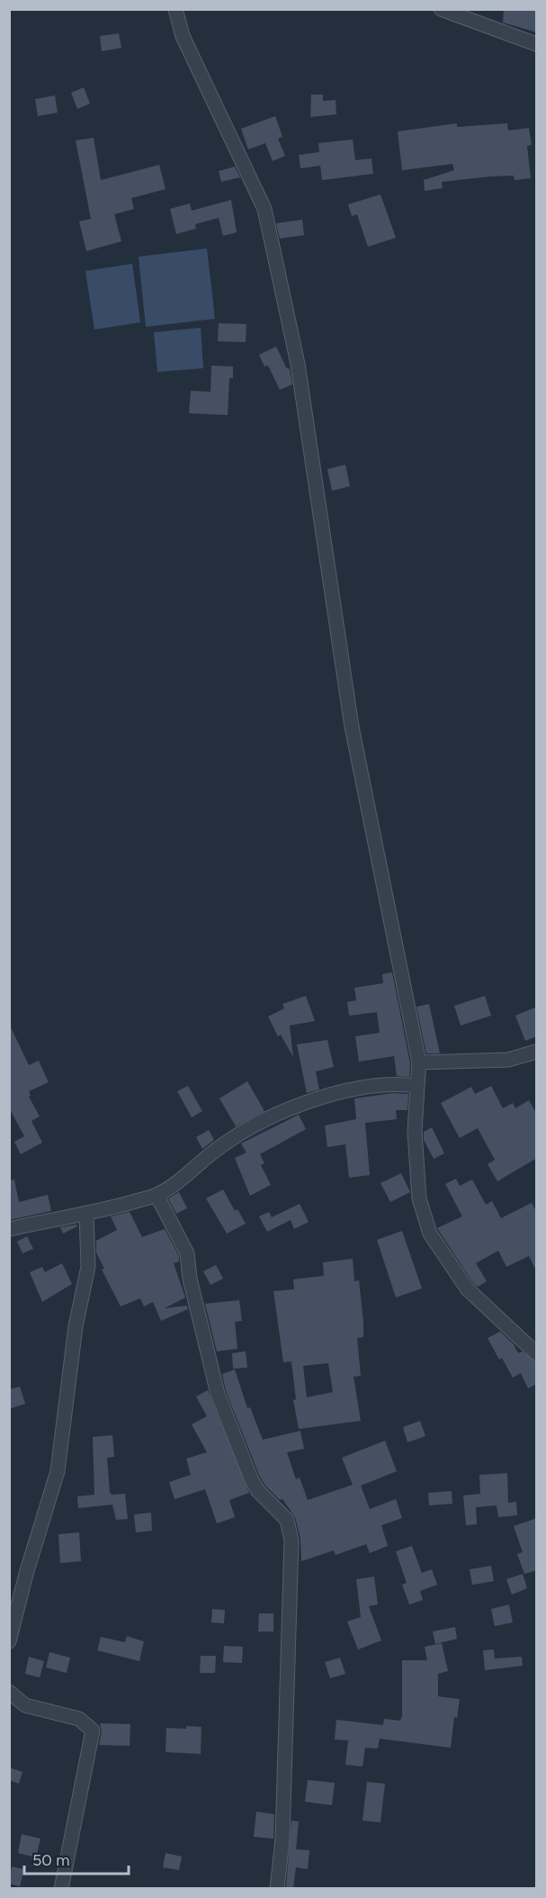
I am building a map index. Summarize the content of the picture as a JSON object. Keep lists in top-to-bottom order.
{
  "scale_bar": "50 m"
}
